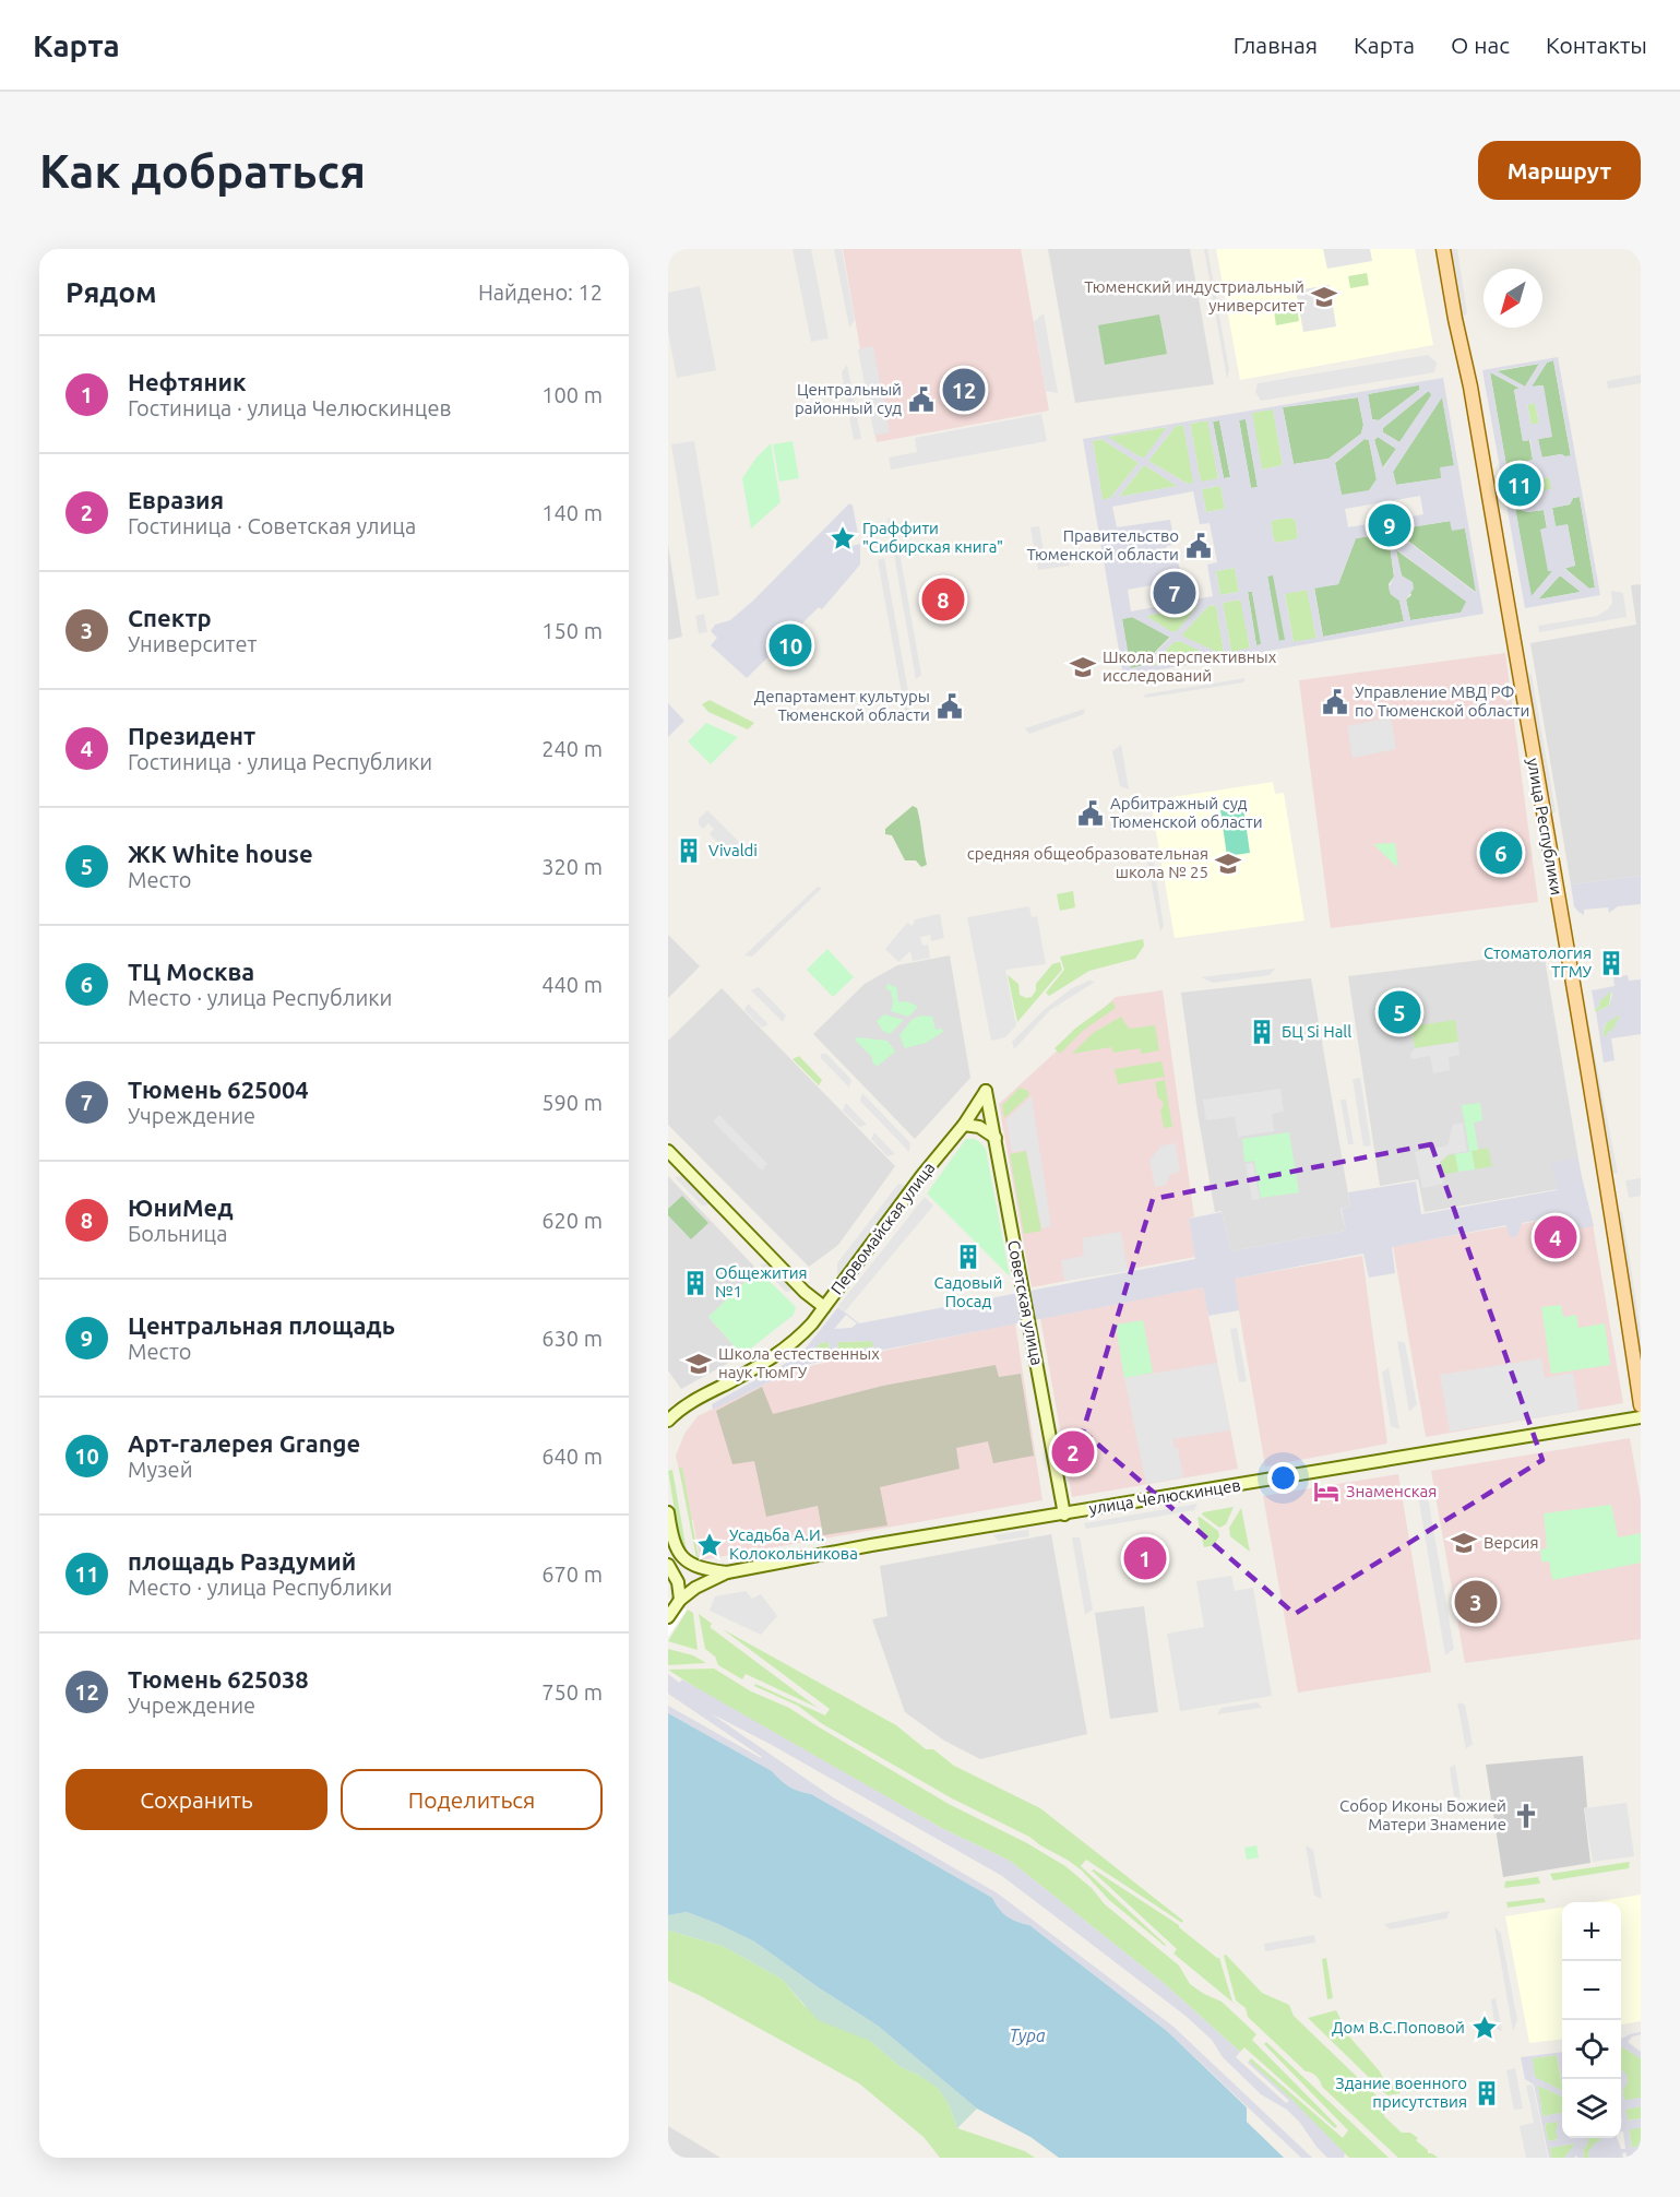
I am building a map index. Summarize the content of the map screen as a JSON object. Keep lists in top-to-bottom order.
{
  "streets": {
    "main road": [
      "улица Республики",
      "Первомайская улица",
      "Советская улица",
      "улица Челюскинцев"
    ]
  },
  "crossings": [
    ["Первомайская улица", "Советская улица"],
    ["Советская улица", "улица Челюскинцев"]
  ],
  "water": ["Тура"],
  "places": {
    "school or university": [
      "Тюменский индустриальный университет",
      "Школа перспективных исследований",
      "средняя общеобразовательная школа № 25",
      "Школа естественных наук ТюмГУ",
      "Версия"
    ],
    "public building": [
      "Центральный районный суд",
      "Правительство Тюменской области",
      "Управление МВД РФ по Тюменской области",
      "Департамент культуры Тюменской области",
      "Арбитражный суд Тюменской области"
    ],
    "place": ["Граффити \"Сибирская книга\"", "Усадьба А.И. Колокольникова", "Дом В.С.Поповой"],
    "building": [
      "Vivaldi",
      "Стоматология ТГМУ",
      "БЦ Si Hall",
      "Садовый Посад",
      "Общежития №1",
      "Здание военного присутствия"
    ],
    "hotel": ["Знаменская"],
    "church": ["Собор Иконы Божией Матери Знамение"]
  },
  "north": "bottom left",
  "page": {
    "header": "Карта",
    "nav": [
      "Главная",
      "Карта",
      "О нас",
      "Контакты"
    ],
    "buttons": [
      "Маршрут",
      ["Сохранить", "Поделиться"]
    ],
    "title": "Как добраться",
    "heading": ["Рядом", "Найдено: 12"],
    "list": [
      {
        "mark": "1",
        "name": "Нефтяник",
        "note": "Гостиница · улица Челюскинцев",
        "value": "100 m"
      },
      {
        "mark": "2",
        "name": "Евразия",
        "note": "Гостиница · Советская улица",
        "value": "140 m"
      },
      {
        "mark": "3",
        "name": "Спектр",
        "note": "Университет",
        "value": "150 m"
      },
      {
        "mark": "4",
        "name": "Президент",
        "note": "Гостиница · улица Республики",
        "value": "240 m"
      },
      {
        "mark": "5",
        "name": "ЖК White house",
        "note": "Место",
        "value": "320 m"
      },
      {
        "mark": "6",
        "name": "ТЦ Москва",
        "note": "Место · улица Республики",
        "value": "440 m"
      },
      {
        "mark": "7",
        "name": "Тюмень 625004",
        "note": "Учреждение",
        "value": "590 m"
      },
      {
        "mark": "8",
        "name": "ЮниМед",
        "note": "Больница",
        "value": "620 m"
      },
      {
        "mark": "9",
        "name": "Центральная площадь",
        "note": "Место",
        "value": "630 m"
      },
      {
        "mark": "10",
        "name": "Арт-галерея Grange",
        "note": "Музей",
        "value": "640 m"
      },
      {
        "mark": "11",
        "name": "площадь Раздумий",
        "note": "Место · улица Республики",
        "value": "670 m"
      },
      {
        "mark": "12",
        "name": "Тюмень 625038",
        "note": "Учреждение",
        "value": "750 m"
      }
    ],
    "pins": [
      "12",
      "11",
      "9",
      "7",
      "8",
      "10",
      "6",
      "5",
      "4",
      "2",
      "1",
      "3"
    ],
    "map_buttons": ["+", "−"]
  }
}
